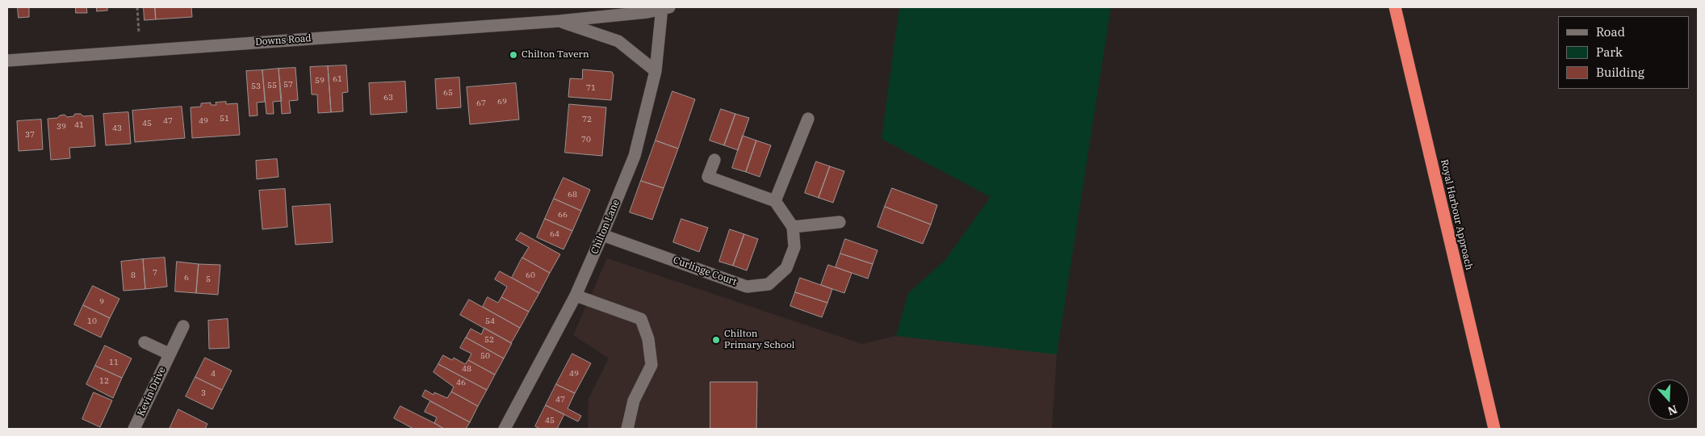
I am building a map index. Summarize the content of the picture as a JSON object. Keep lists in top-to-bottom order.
{
  "streets": {
    "highway": ["Royal Harbour Approach"],
    "street": [
      "Downs Road",
      "Chilton Lane",
      "Curlinge Court",
      "Kevin Drive"
    ]
  },
  "crossings": [
    ["Downs Road", "Chilton Lane"],
    ["Chilton Lane", "Curlinge Court"]
  ],
  "places": ["Chilton Tavern", "Chilton Primary School"],
  "house_numbers": [
    "61",
    "59",
    "57",
    "55",
    "53",
    "71",
    "65",
    "63",
    "69",
    "67",
    "51",
    "72",
    "47",
    "49",
    "45",
    "41",
    "39",
    "43",
    "37",
    "70",
    "68",
    "66",
    "64",
    "7",
    "8",
    "60",
    "6",
    "5",
    "9",
    "10",
    "54",
    "52",
    "50",
    "11",
    "48",
    "4",
    "49",
    "12",
    "46",
    "3",
    "47",
    "45"
  ],
  "legend": ["Road", "Park", "Building"],
  "north": "bottom"
}
